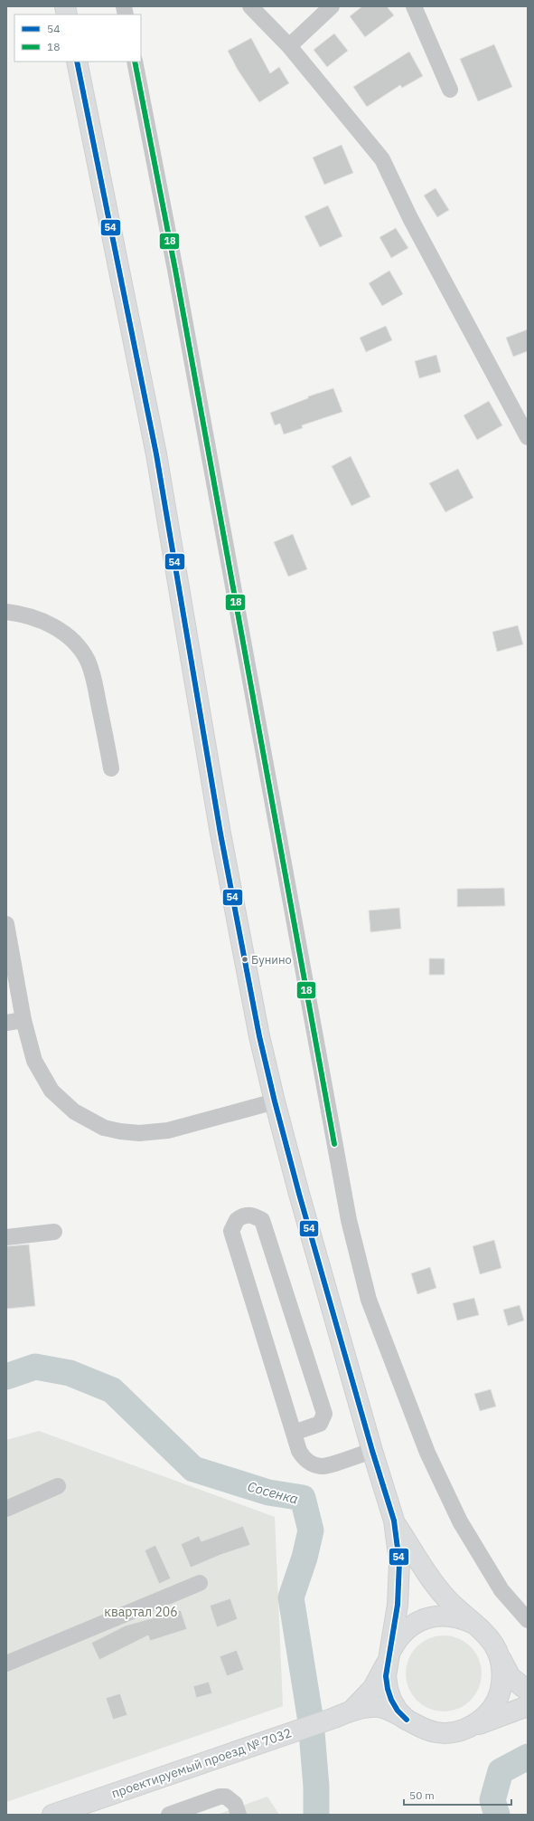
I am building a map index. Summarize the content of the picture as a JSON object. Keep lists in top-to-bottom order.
{
  "streets": {
    "main road": ["проектируемый проезд № 7032"]
  },
  "water": ["Сосенка"],
  "parks": ["квартал 206"],
  "places": ["Бунино"],
  "lines": ["transit line 54", "transit line 18"],
  "legend": ["54", "18"],
  "scale_bar": "50 m"
}
